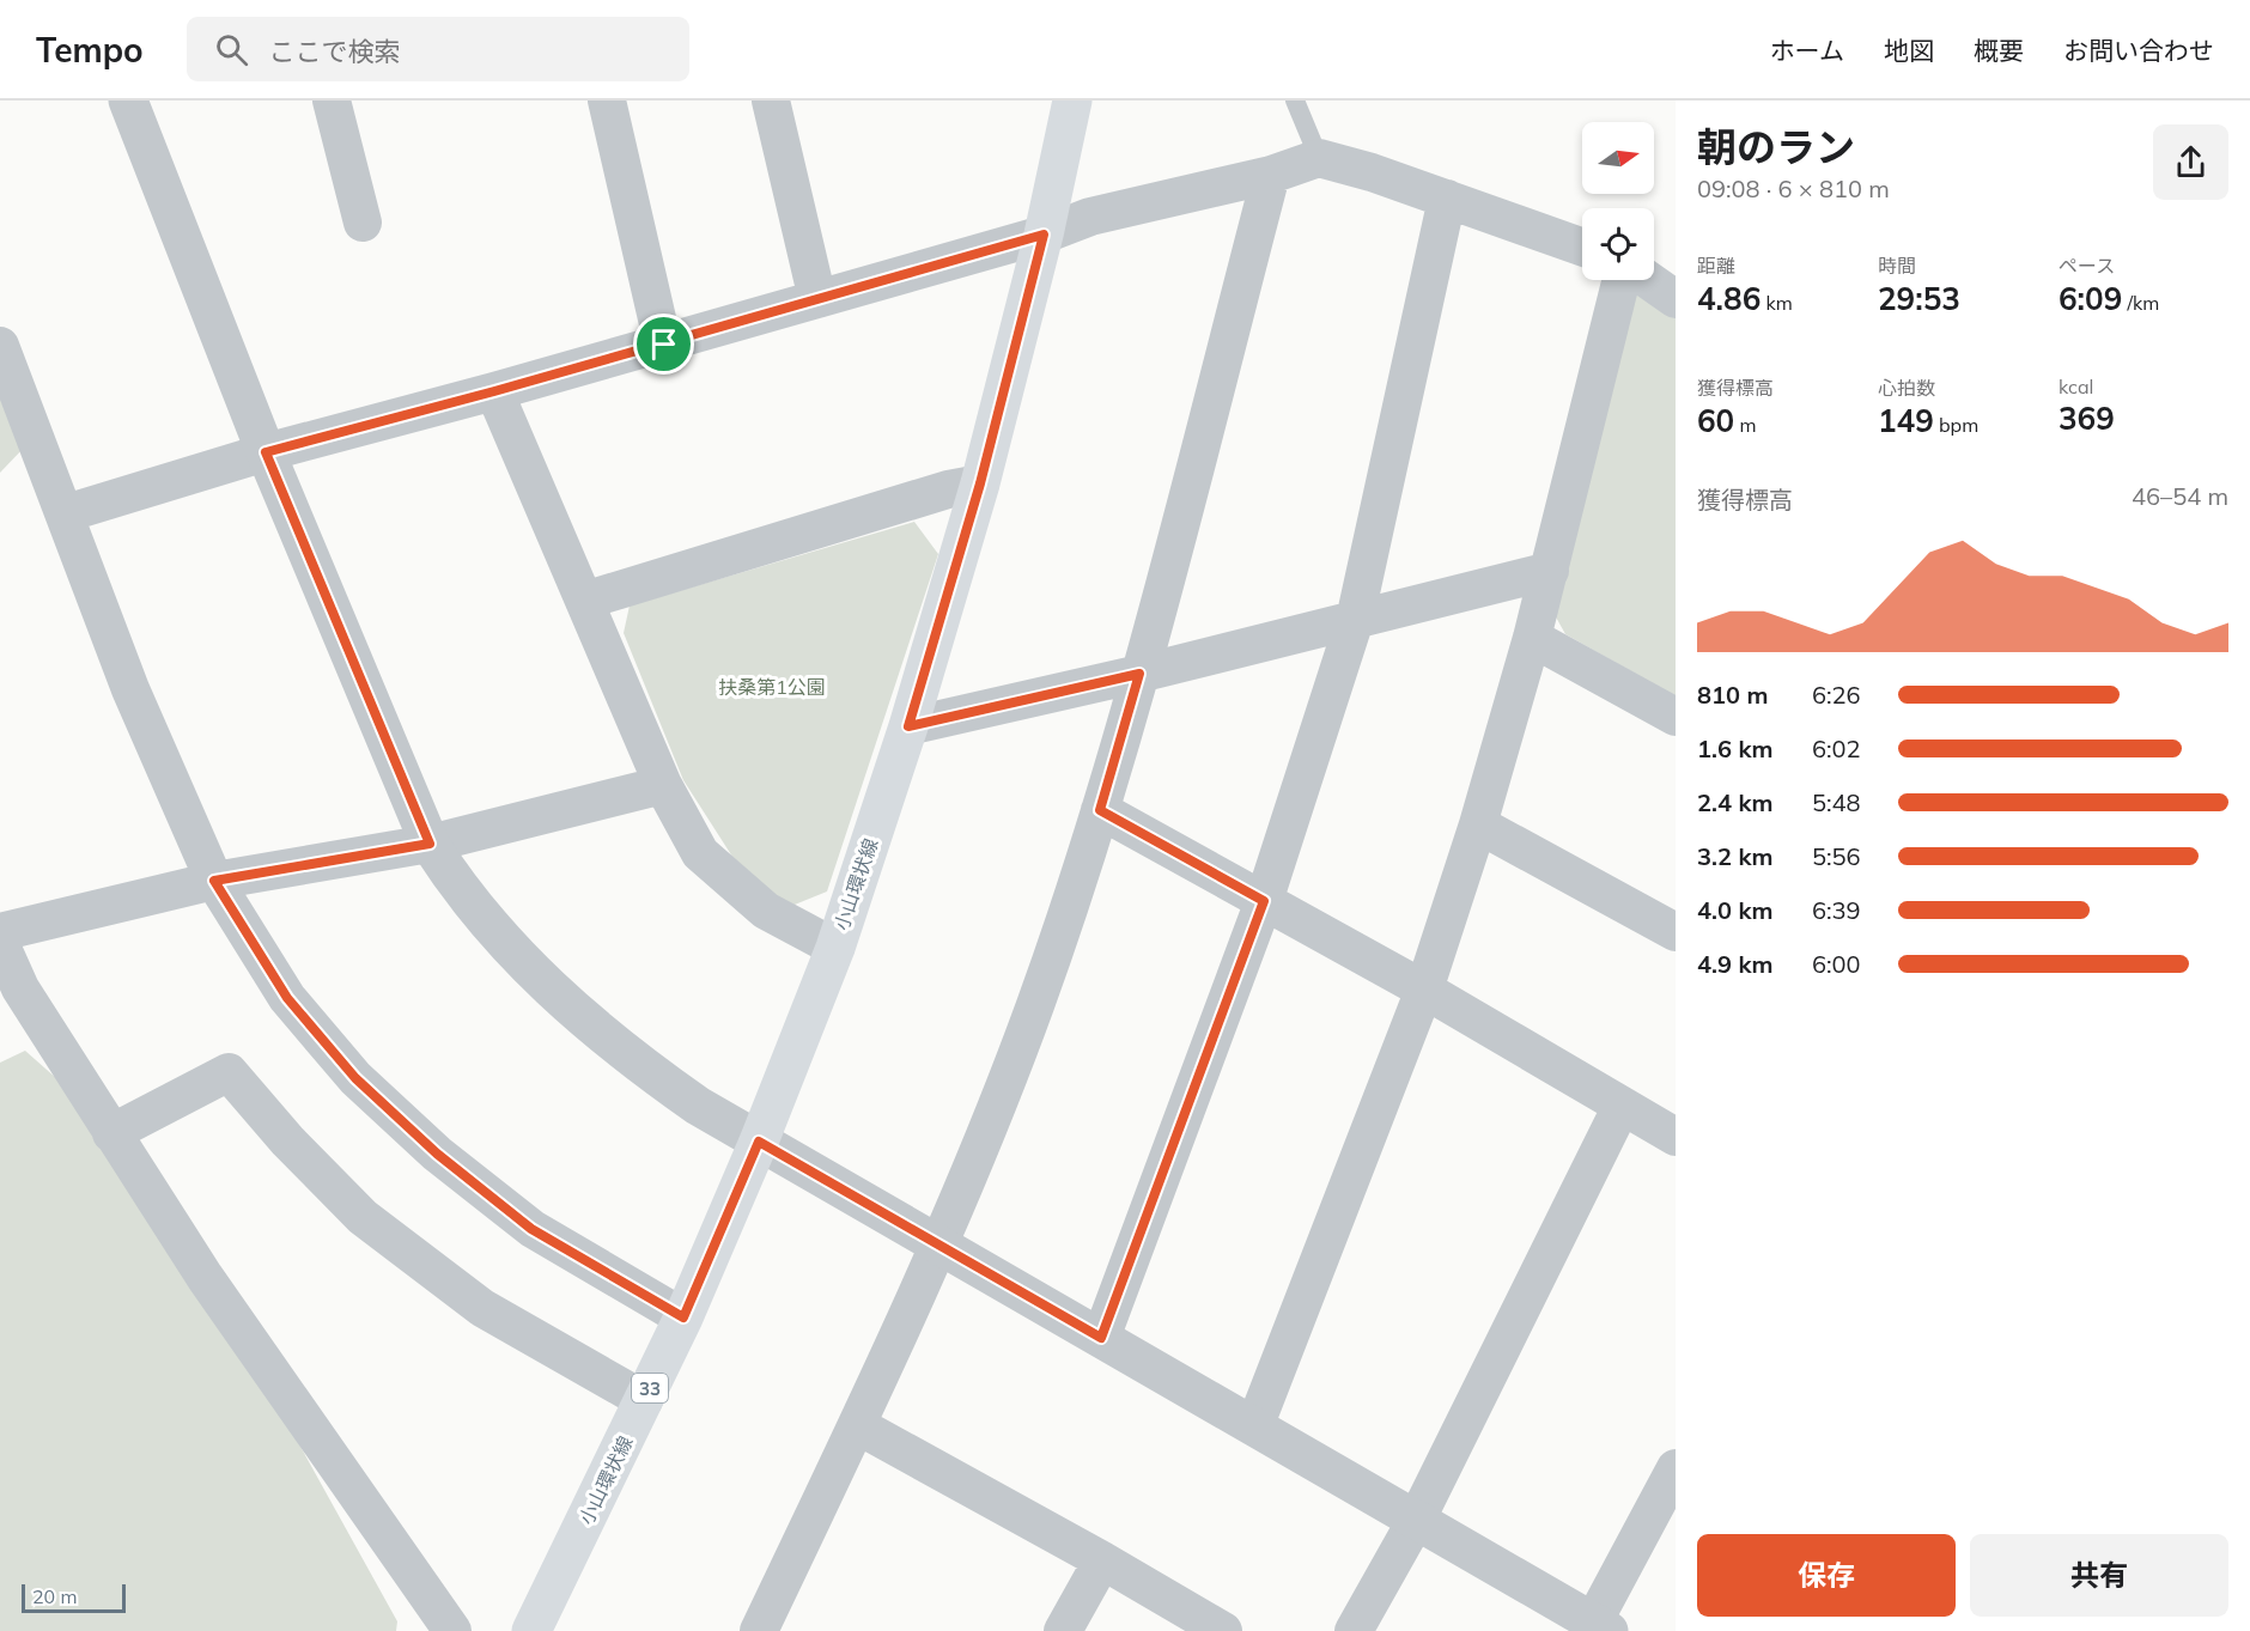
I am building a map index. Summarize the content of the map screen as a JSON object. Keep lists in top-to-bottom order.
{
  "streets": {
    "main road": ["小山環状線", "33"]
  },
  "parks": ["扶桑第1公園"],
  "scale_bar": "20 m",
  "north": "right",
  "page": {
    "header": "Tempo",
    "search": "ここで検索",
    "nav": [
      "ホーム",
      "地図",
      "概要",
      "お問い合わせ"
    ],
    "heading": ["朝のラン", "09:08 · 6 × 810 m"],
    "stats": [
      ["距離", "4.86 km"],
      ["時間", "29:53"],
      ["ペース", "6:09 /km"],
      ["獲得標高", "60 m"],
      ["心拍数", "149 bpm"],
      ["kcal", "369"]
    ],
    "chart": ["獲得標高", "46–54 m"],
    "list": [
      {
        "name": "810 m",
        "note": "6:26"
      },
      {
        "name": "1.6 km",
        "note": "6:02"
      },
      {
        "name": "2.4 km",
        "note": "5:48"
      },
      {
        "name": "3.2 km",
        "note": "5:56"
      },
      {
        "name": "4.0 km",
        "note": "6:39"
      },
      {
        "name": "4.9 km",
        "note": "6:00"
      }
    ],
    "buttons": ["保存", "共有"],
    "scale": "20 m"
  }
}
